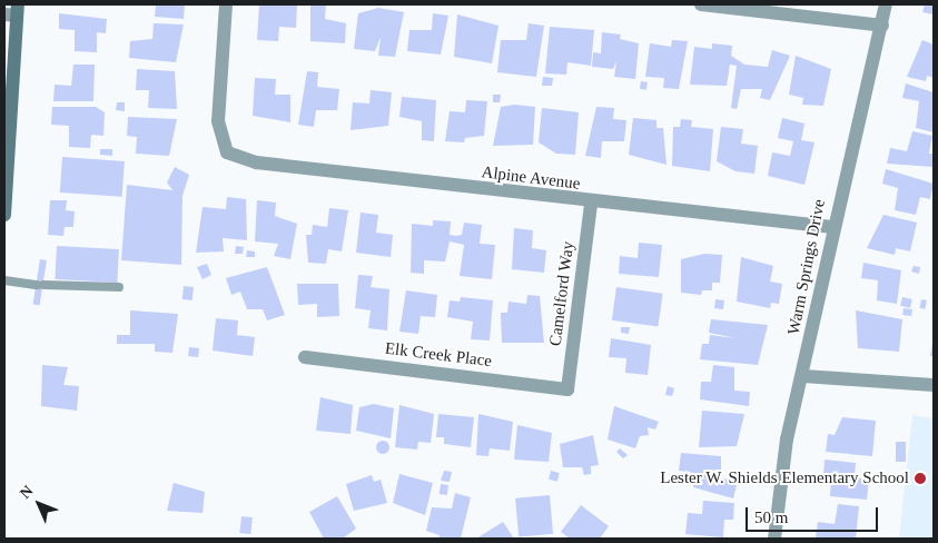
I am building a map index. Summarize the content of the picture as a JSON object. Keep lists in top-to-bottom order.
{
  "streets": {
    "street": [
      "Alpine Avenue",
      "Warm Springs Drive",
      "Camelford Way",
      "Elk Creek Place"
    ]
  },
  "crossings": [
    ["Alpine Avenue", "Warm Springs Drive"],
    ["Alpine Avenue", "Camelford Way"],
    ["Camelford Way", "Elk Creek Place"]
  ],
  "places": ["Lester W. Shields Elementary School"],
  "scale_bar": "50 m",
  "north": "top left"
}
